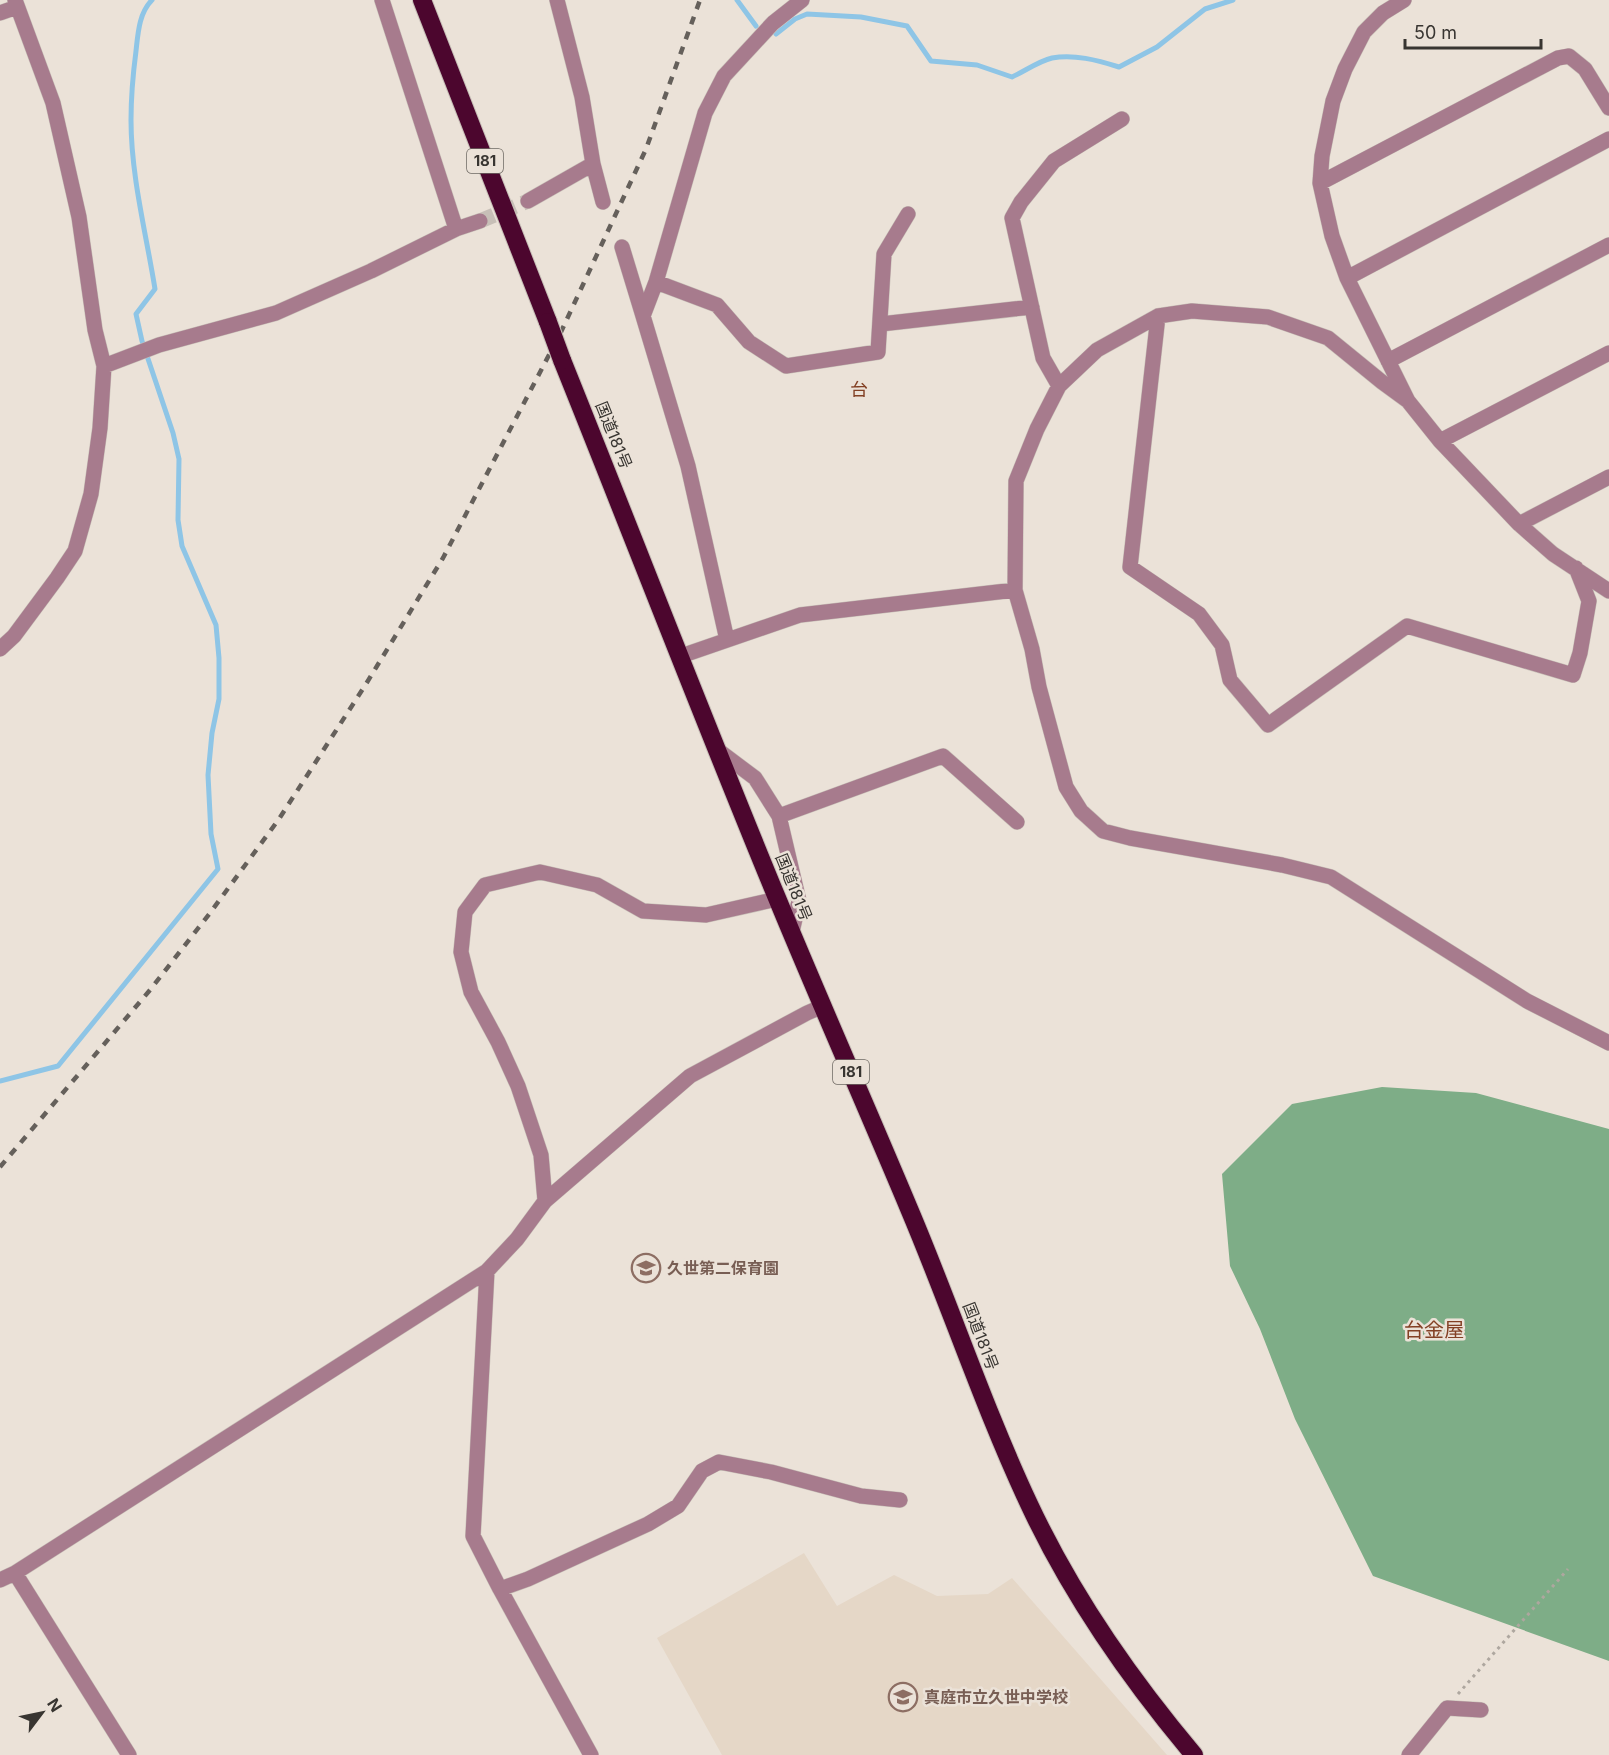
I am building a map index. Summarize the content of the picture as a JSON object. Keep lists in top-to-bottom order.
{
  "streets": {
    "highway": ["181", "国道181号"]
  },
  "districts": ["台", "台金屋"],
  "places": {
    "school or university": ["久世第二保育園", "真庭市立久世中学校"]
  },
  "scale_bar": "50 m",
  "north": "top right"
}
